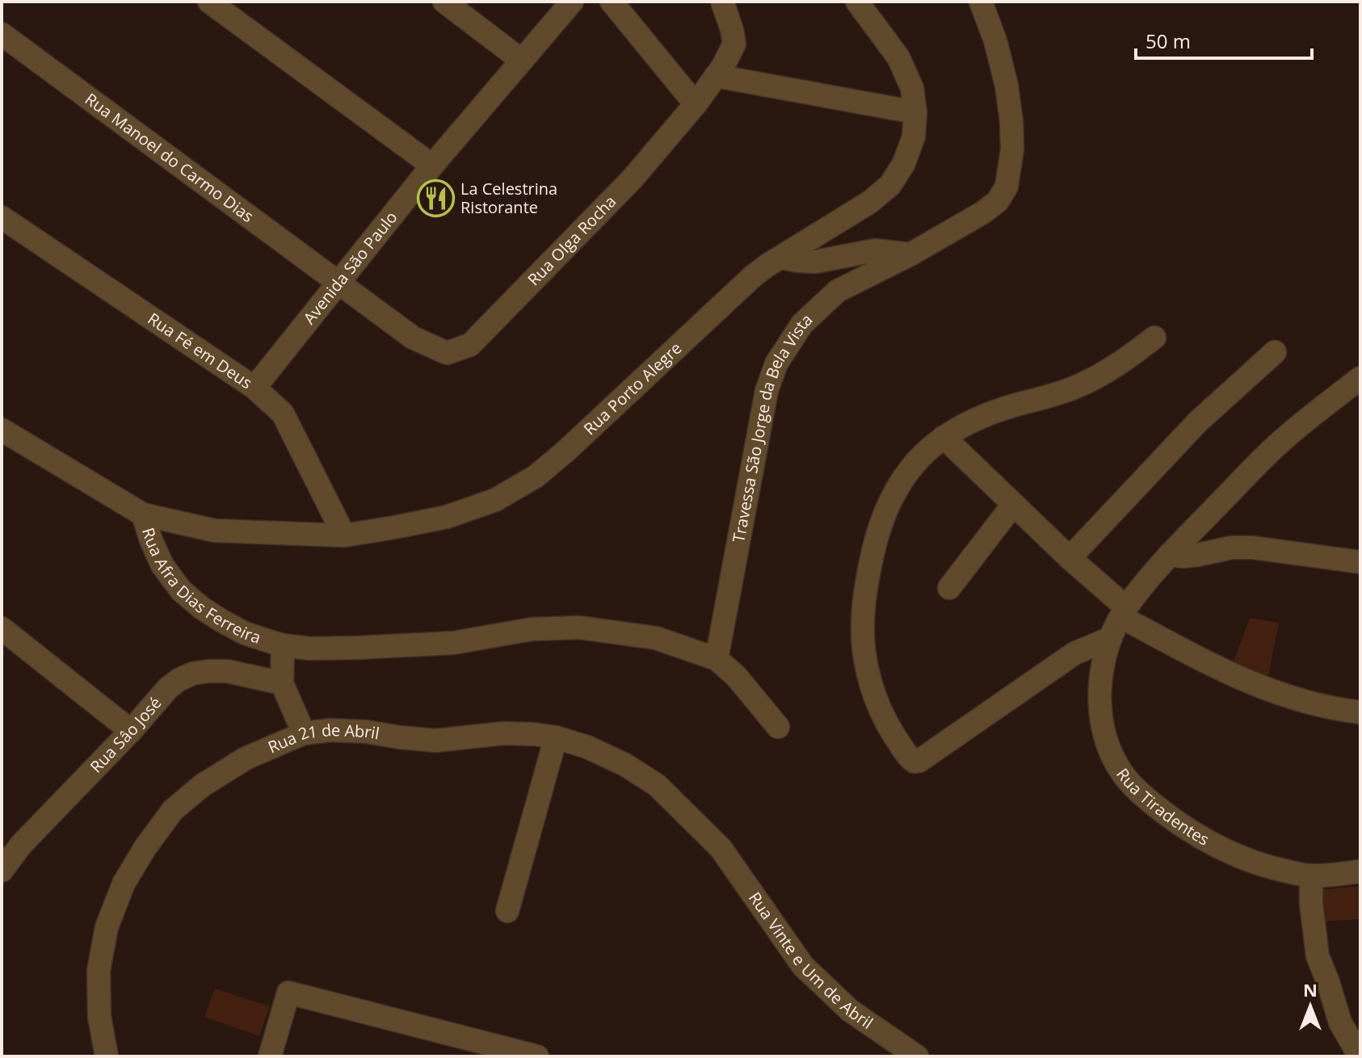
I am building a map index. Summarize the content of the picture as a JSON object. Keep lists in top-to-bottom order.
{
  "streets": {
    "street": [
      "Rua Manoel do Carmo Dias",
      "Rua Olga Rocha",
      "Avenida São Paulo",
      "Rua Fé em Deus",
      "Rua Porto Alegre",
      "Travessa São Jorge da Bela Vista",
      "Rua Afra Dias Ferreira",
      "Rua Sâo José",
      "Rua 21 de Abril",
      "Rua Tiradentes",
      "Rua Vinte e Um de Abril"
    ]
  },
  "crossings": [
    ["Rua Manoel do Carmo Dias", "Rua Olga Rocha"],
    ["Rua Manoel do Carmo Dias", "Avenida São Paulo"],
    ["Rua Olga Rocha", "Avenida São Paulo"],
    ["Avenida São Paulo", "Rua Fé em Deus"],
    ["Rua Fé em Deus", "Rua Porto Alegre"],
    ["Rua Porto Alegre", "Rua Afra Dias Ferreira"],
    ["Rua 21 de Abril", "Rua Vinte e Um de Abril"]
  ],
  "places": {
    "restaurant": ["La Celestrina Ristorante"]
  },
  "scale_bar": "50 m",
  "north": "top"
}
